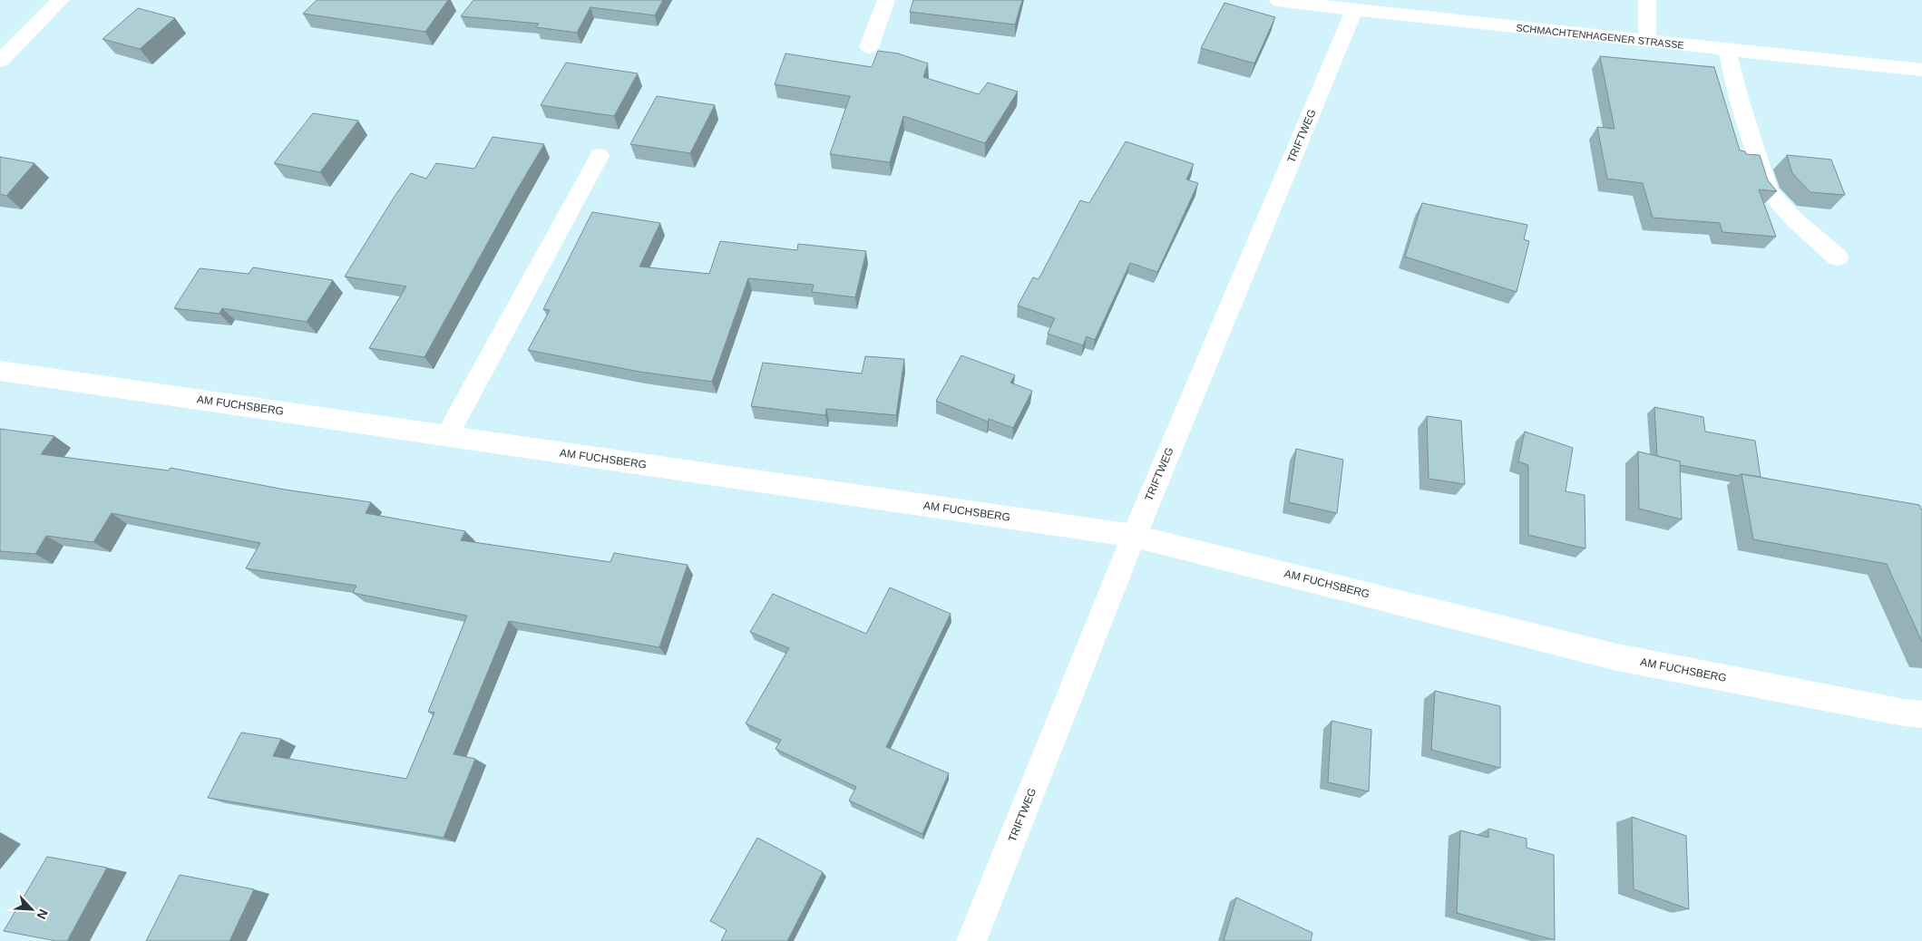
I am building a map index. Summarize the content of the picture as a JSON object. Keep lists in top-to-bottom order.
{
  "streets": {
    "street": ["SCHMACHTENHAGENER STRASSE", "TRIFTWEG", "AM FUCHSBERG"]
  },
  "crossings": [
    ["SCHMACHTENHAGENER STRASSE", "TRIFTWEG"],
    ["TRIFTWEG", "AM FUCHSBERG"]
  ],
  "north": "bottom right"
}
